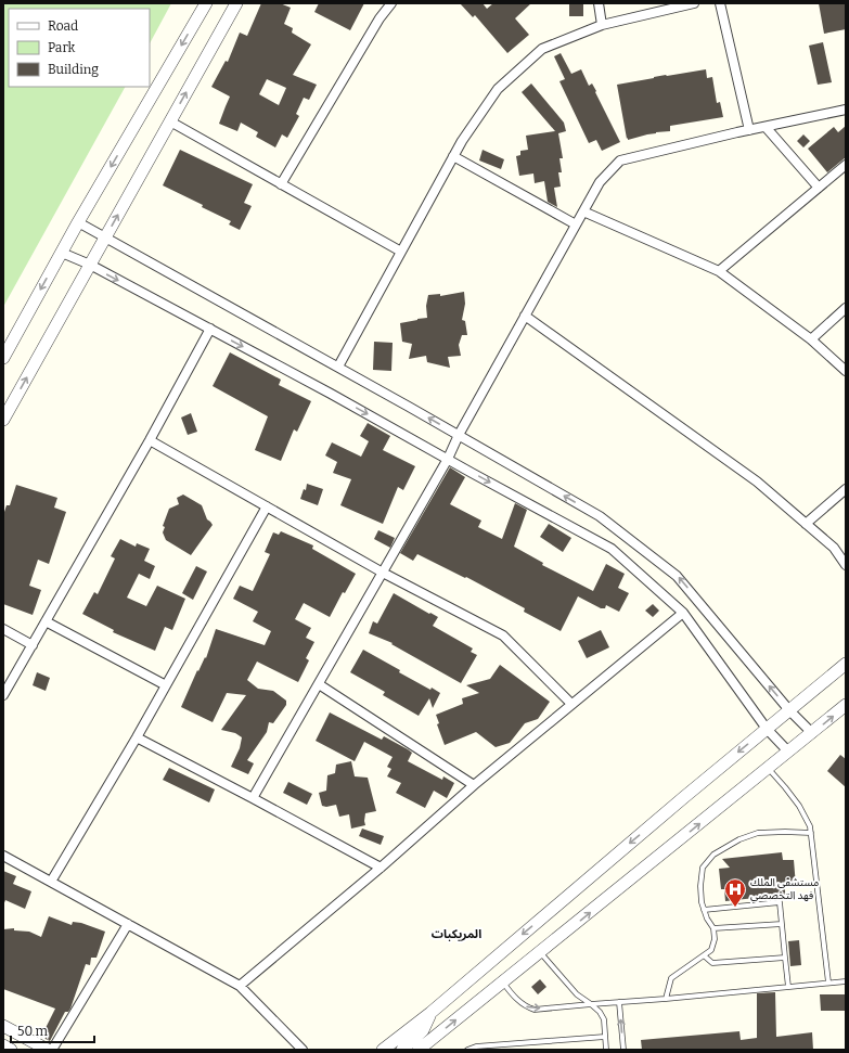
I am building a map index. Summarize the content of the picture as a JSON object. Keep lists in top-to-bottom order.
{
  "districts": ["المريكبات"],
  "places": {
    "hospital": ["مستشفى الملك فهد التخصصي"]
  },
  "legend": ["Road", "Park", "Building"],
  "scale_bar": "50 m"
}
